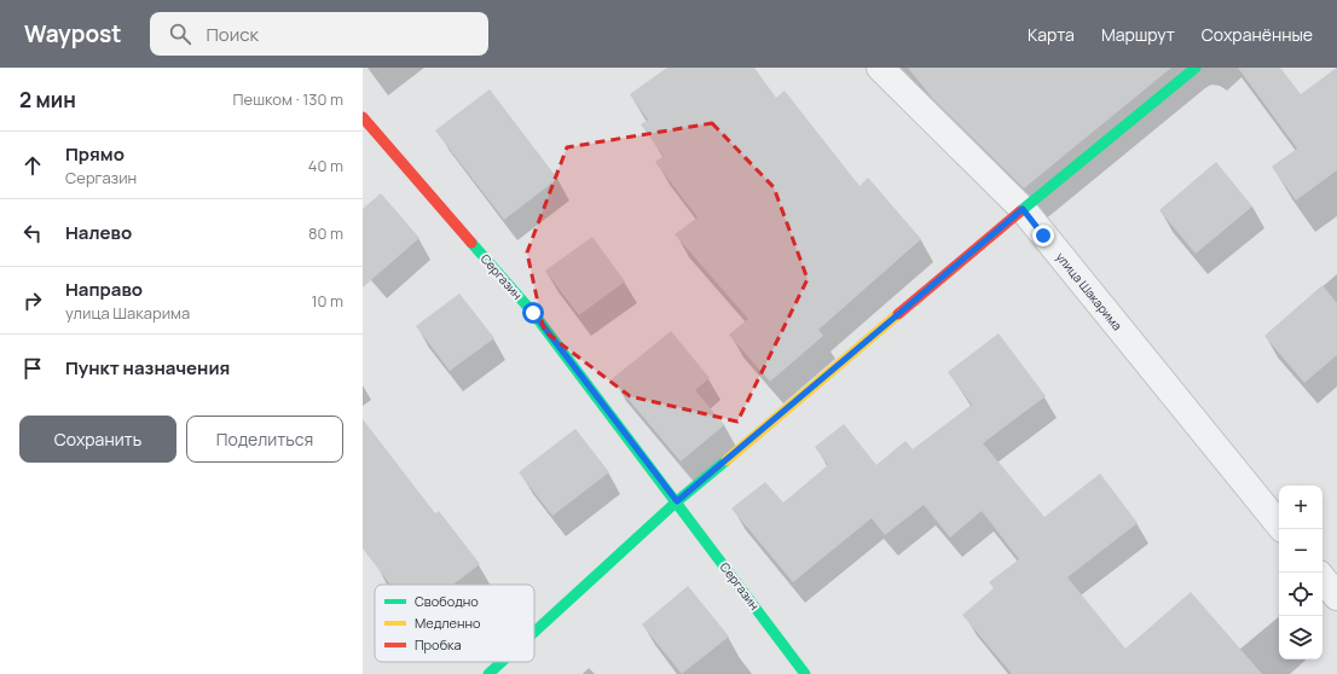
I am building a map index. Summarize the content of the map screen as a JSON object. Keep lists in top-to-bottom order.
{
  "streets": {
    "street": ["Сергазин", "улица Шакарима"]
  },
  "legend": ["Свободно", "Медленно", "Пробка"],
  "page": {
    "header": "Waypost",
    "search": "Поиск",
    "nav": ["Карта", "Маршрут", "Сохранённые"],
    "heading": ["2 мин", "Пешком · 130 m"],
    "list": [
      ["Прямо", "Сергазин", "40 m"],
      ["Налево", "80 m"],
      ["Направо", "улица Шакарима", "10 m"],
      "Пункт назначения"
    ],
    "buttons": ["Сохранить", "Поделиться"],
    "map_buttons": ["+", "−"]
  }
}
